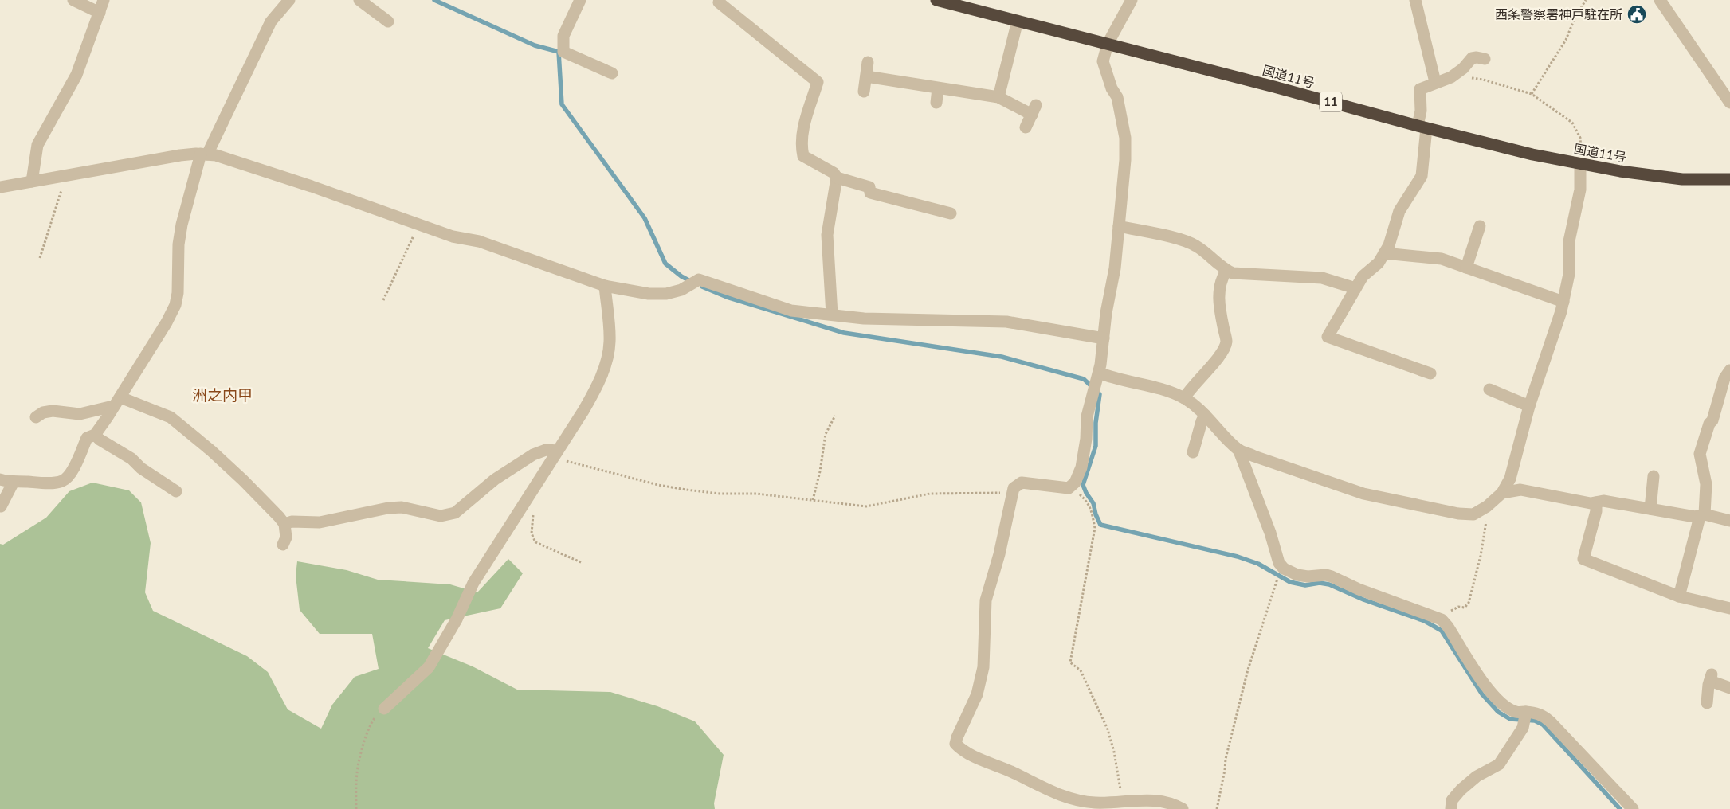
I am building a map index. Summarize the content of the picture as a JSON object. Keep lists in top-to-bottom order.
{
  "streets": {
    "highway": ["国道11号", "11"]
  },
  "districts": ["洲之内甲"],
  "places": {
    "public building": ["西条警察署神戸駐在所"]
  }
}
